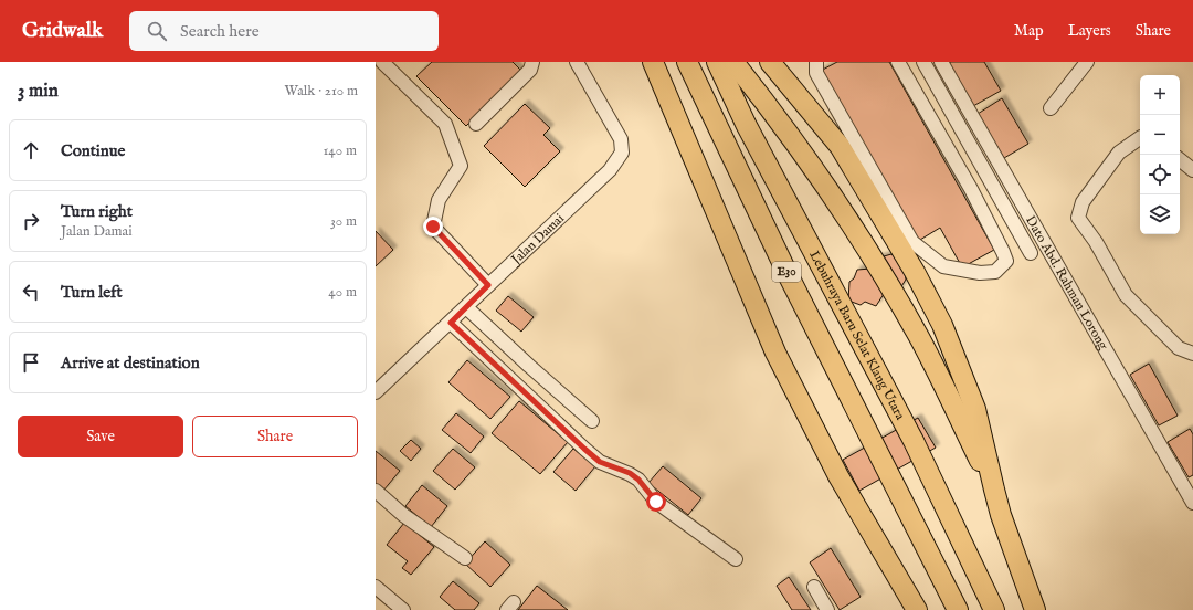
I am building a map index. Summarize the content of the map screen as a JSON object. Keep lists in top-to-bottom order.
{
  "streets": {
    "highway": ["E30", "Lebuhraya Baru Selat Klang Utara"],
    "street": ["Jalan Damai", "Dato Abd. Rahman Lorong"]
  },
  "page": {
    "header": "Gridwalk",
    "search": "Search here",
    "nav": ["Map", "Layers", "Share"],
    "heading": ["3 min", "Walk · 210 m"],
    "map_buttons": ["+", "−"],
    "list": [
      ["Continue", "140 m"],
      ["Turn right", "Jalan Damai", "30 m"],
      ["Turn left", "40 m"],
      "Arrive at destination"
    ],
    "buttons": ["Save", "Share"]
  }
}
